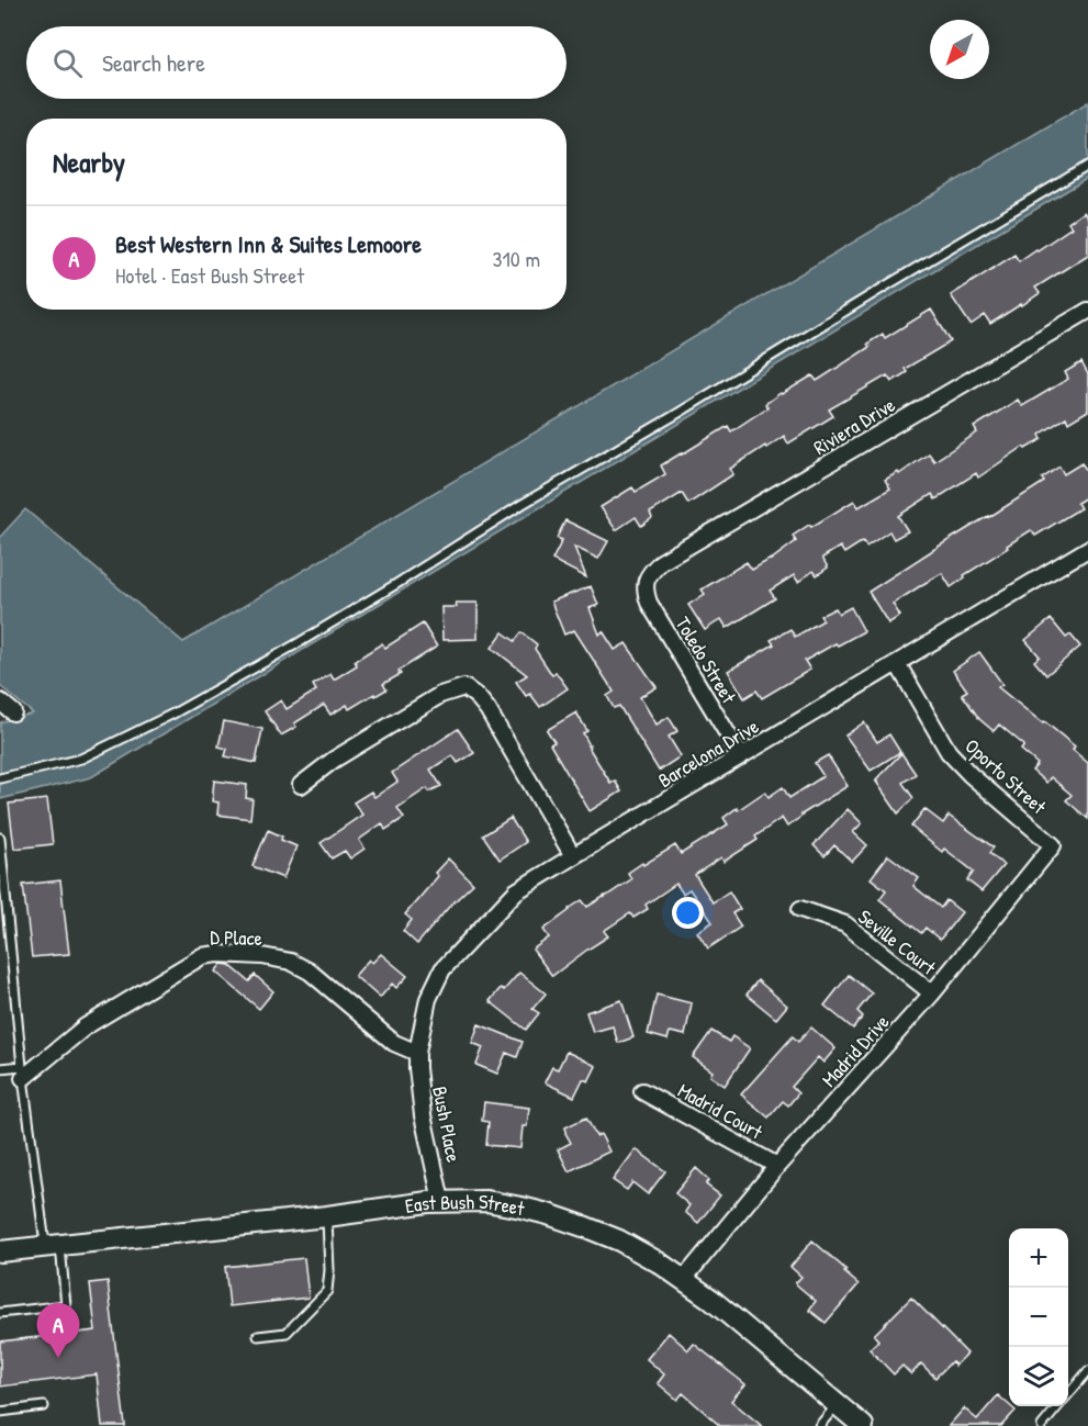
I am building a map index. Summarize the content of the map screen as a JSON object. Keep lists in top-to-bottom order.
{
  "streets": {
    "main road": ["East Bush Street"],
    "street": [
      "Riviera Drive",
      "Toledo Street",
      "Barcelona Drive",
      "Oporto Street",
      "D Place",
      "Seville Court",
      "Madrid Drive",
      "Madrid Court",
      "Bush Place"
    ]
  },
  "crossings": [
    ["Riviera Drive", "Toledo Street"],
    ["Toledo Street", "Barcelona Drive"],
    ["Barcelona Drive", "Oporto Street"],
    ["Barcelona Drive", "D Place"],
    ["Barcelona Drive", "Bush Place"],
    ["Oporto Street", "Madrid Drive"],
    ["D Place", "Bush Place"],
    ["Seville Court", "Madrid Drive"],
    ["Madrid Drive", "Madrid Court"],
    ["Madrid Drive", "East Bush Street"],
    ["Bush Place", "East Bush Street"]
  ],
  "north": "bottom left",
  "page": {
    "search": "Search here",
    "heading": "Nearby",
    "list": [
      {
        "mark": "A",
        "name": "Best Western Inn & Suites Lemoore",
        "note": "Hotel · East Bush Street",
        "value": "310 m"
      }
    ],
    "map_buttons": ["+", "−"],
    "pins": "A"
  }
}
